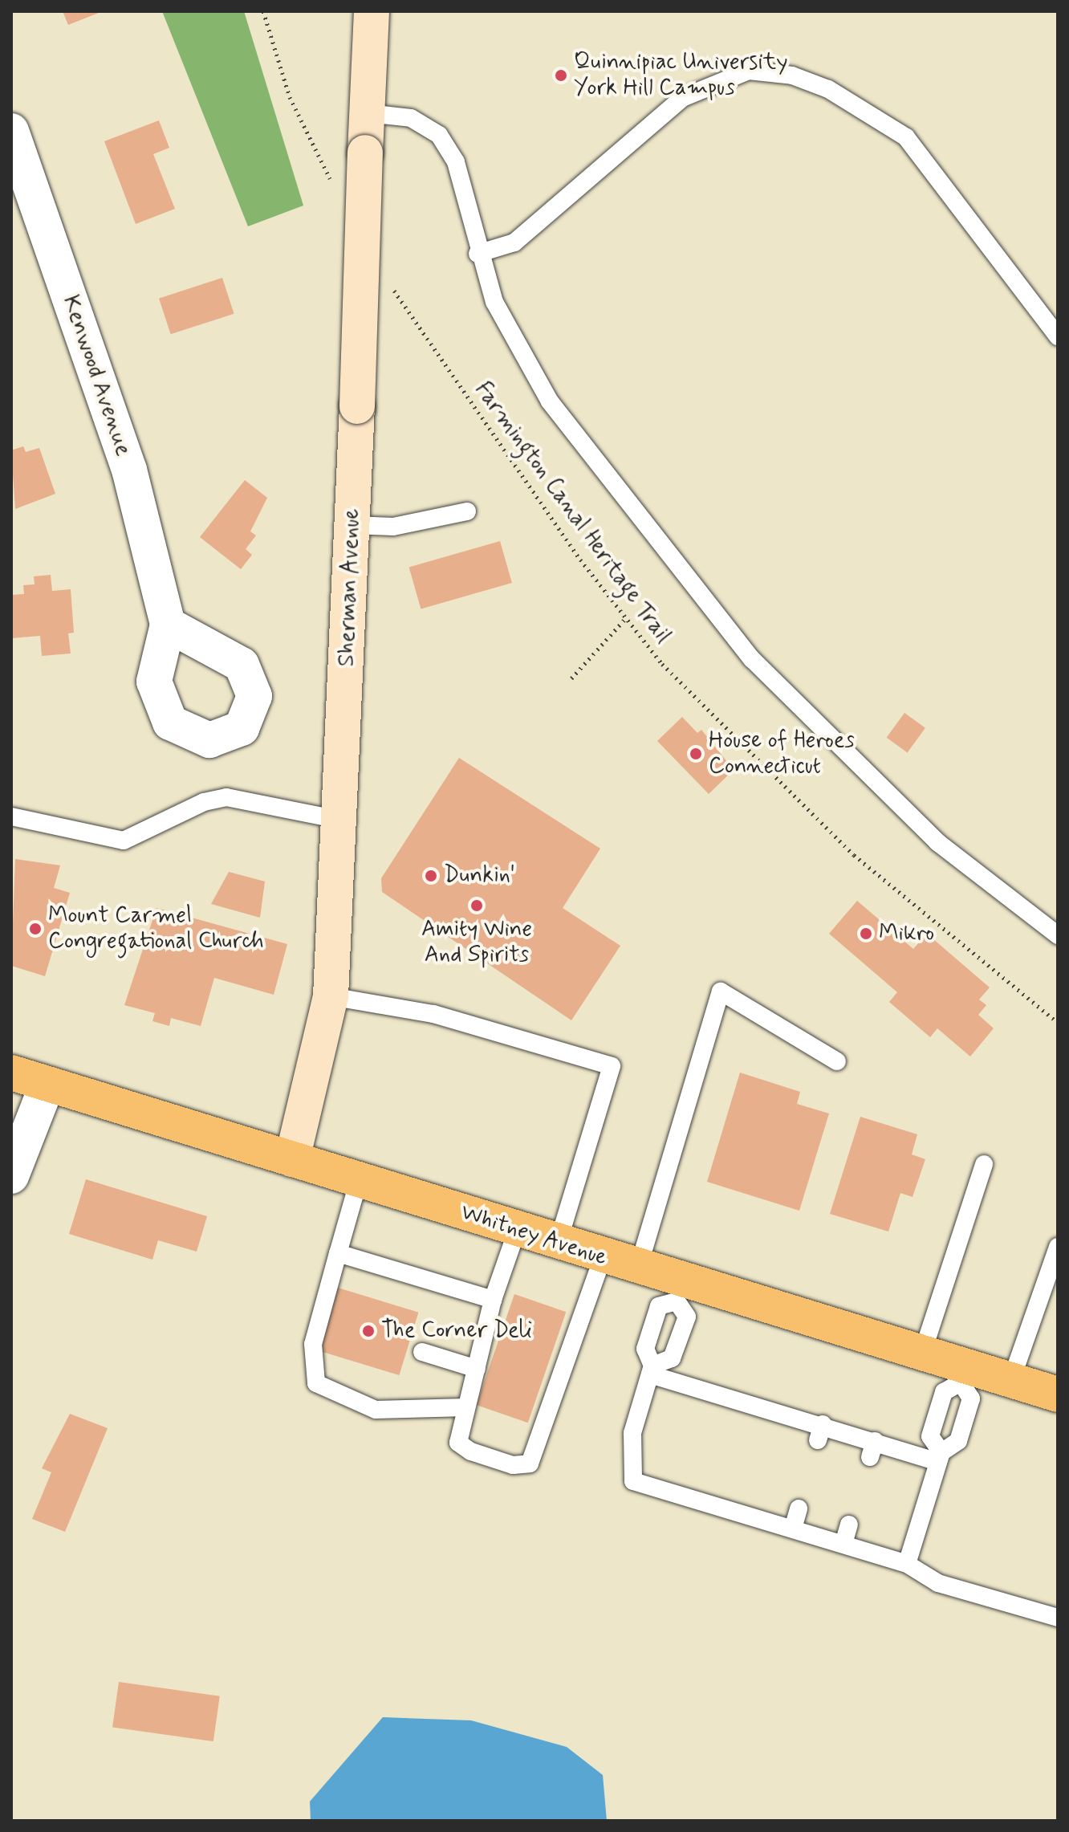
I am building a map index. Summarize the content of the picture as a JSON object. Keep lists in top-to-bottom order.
{
  "streets": {
    "highway": ["Whitney Avenue"],
    "main road": ["Sherman Avenue"],
    "street": ["Kenwood Avenue"],
    "path": ["Farmington Canal Heritage Trail"]
  },
  "crossings": [
    ["Sherman Avenue", "Whitney Avenue"]
  ],
  "places": [
    "Quinnipiac University York Hill Campus",
    "House of Heroes Connecticut",
    "Dunkin'",
    "Amity Wine And Spirits",
    "Mount Carmel Congregational Church",
    "Mikro",
    "The Corner Deli"
  ]
}
